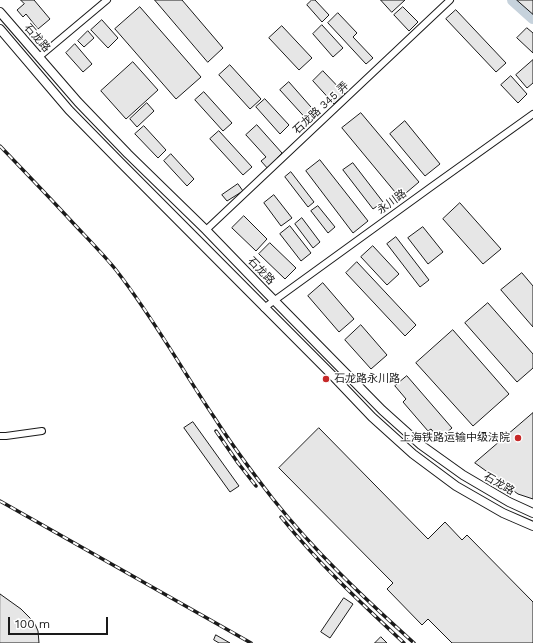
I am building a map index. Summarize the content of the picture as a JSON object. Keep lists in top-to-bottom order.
{
  "streets": {
    "main road": ["石龙路"],
    "street": ["石龙路 345 弄", "永川路"]
  },
  "crossings": [
    ["石龙路", "石龙路 345 弄"],
    ["石龙路", "永川路"]
  ],
  "places": ["石龙路永川路", "上海铁路运输中级法院"],
  "scale_bar": "100 m"
}
